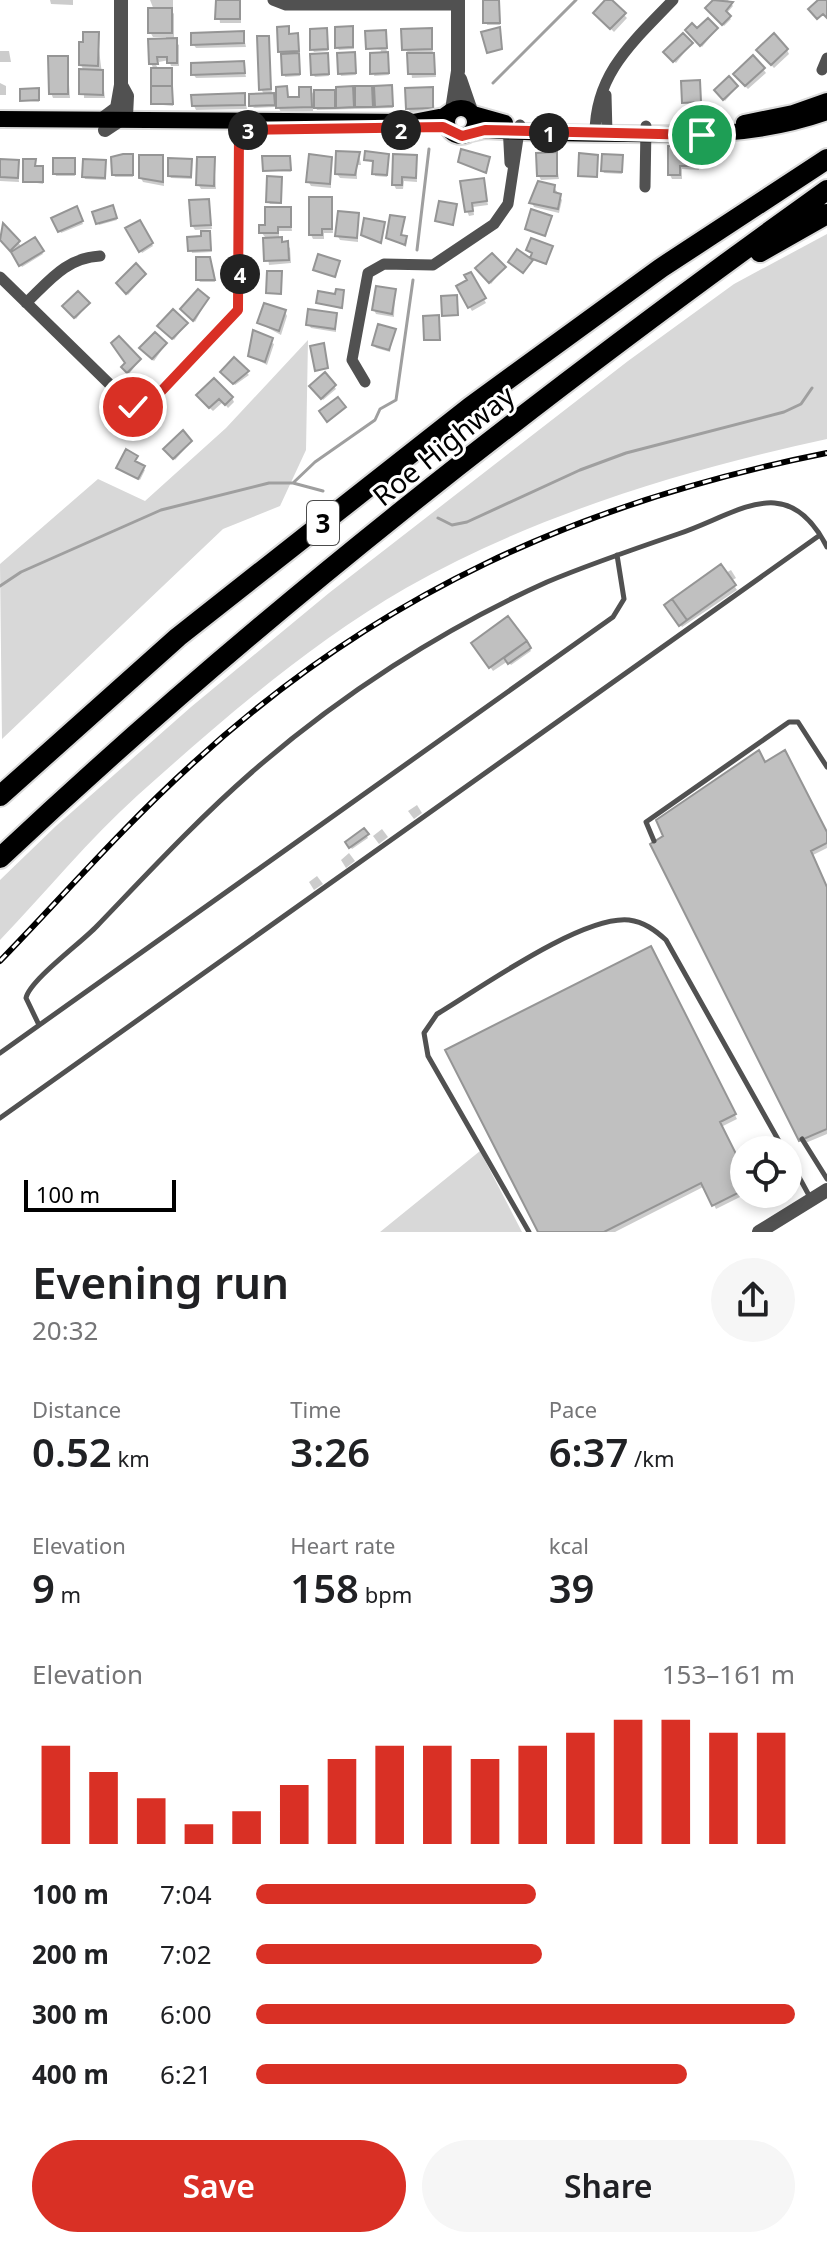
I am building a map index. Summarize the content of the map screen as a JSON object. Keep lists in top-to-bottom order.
{
  "streets": {
    "highway": ["Roe Highway", "3"]
  },
  "scale_bar": "100 m",
  "page": {
    "pins": [
      "2",
      "3",
      "1",
      "4"
    ],
    "scale": "100 m",
    "heading": ["Evening run", "20:32"],
    "stats": [
      ["Distance", "0.52 km"],
      ["Time", "3:26"],
      ["Pace", "6:37 /km"],
      ["Elevation", "9 m"],
      ["Heart rate", "158 bpm"],
      ["kcal", "39"]
    ],
    "chart": ["Elevation", "153–161 m"],
    "list": [
      {
        "name": "100 m",
        "note": "7:04"
      },
      {
        "name": "200 m",
        "note": "7:02"
      },
      {
        "name": "300 m",
        "note": "6:00"
      },
      {
        "name": "400 m",
        "note": "6:21"
      }
    ],
    "buttons": ["Save", "Share"]
  }
}
